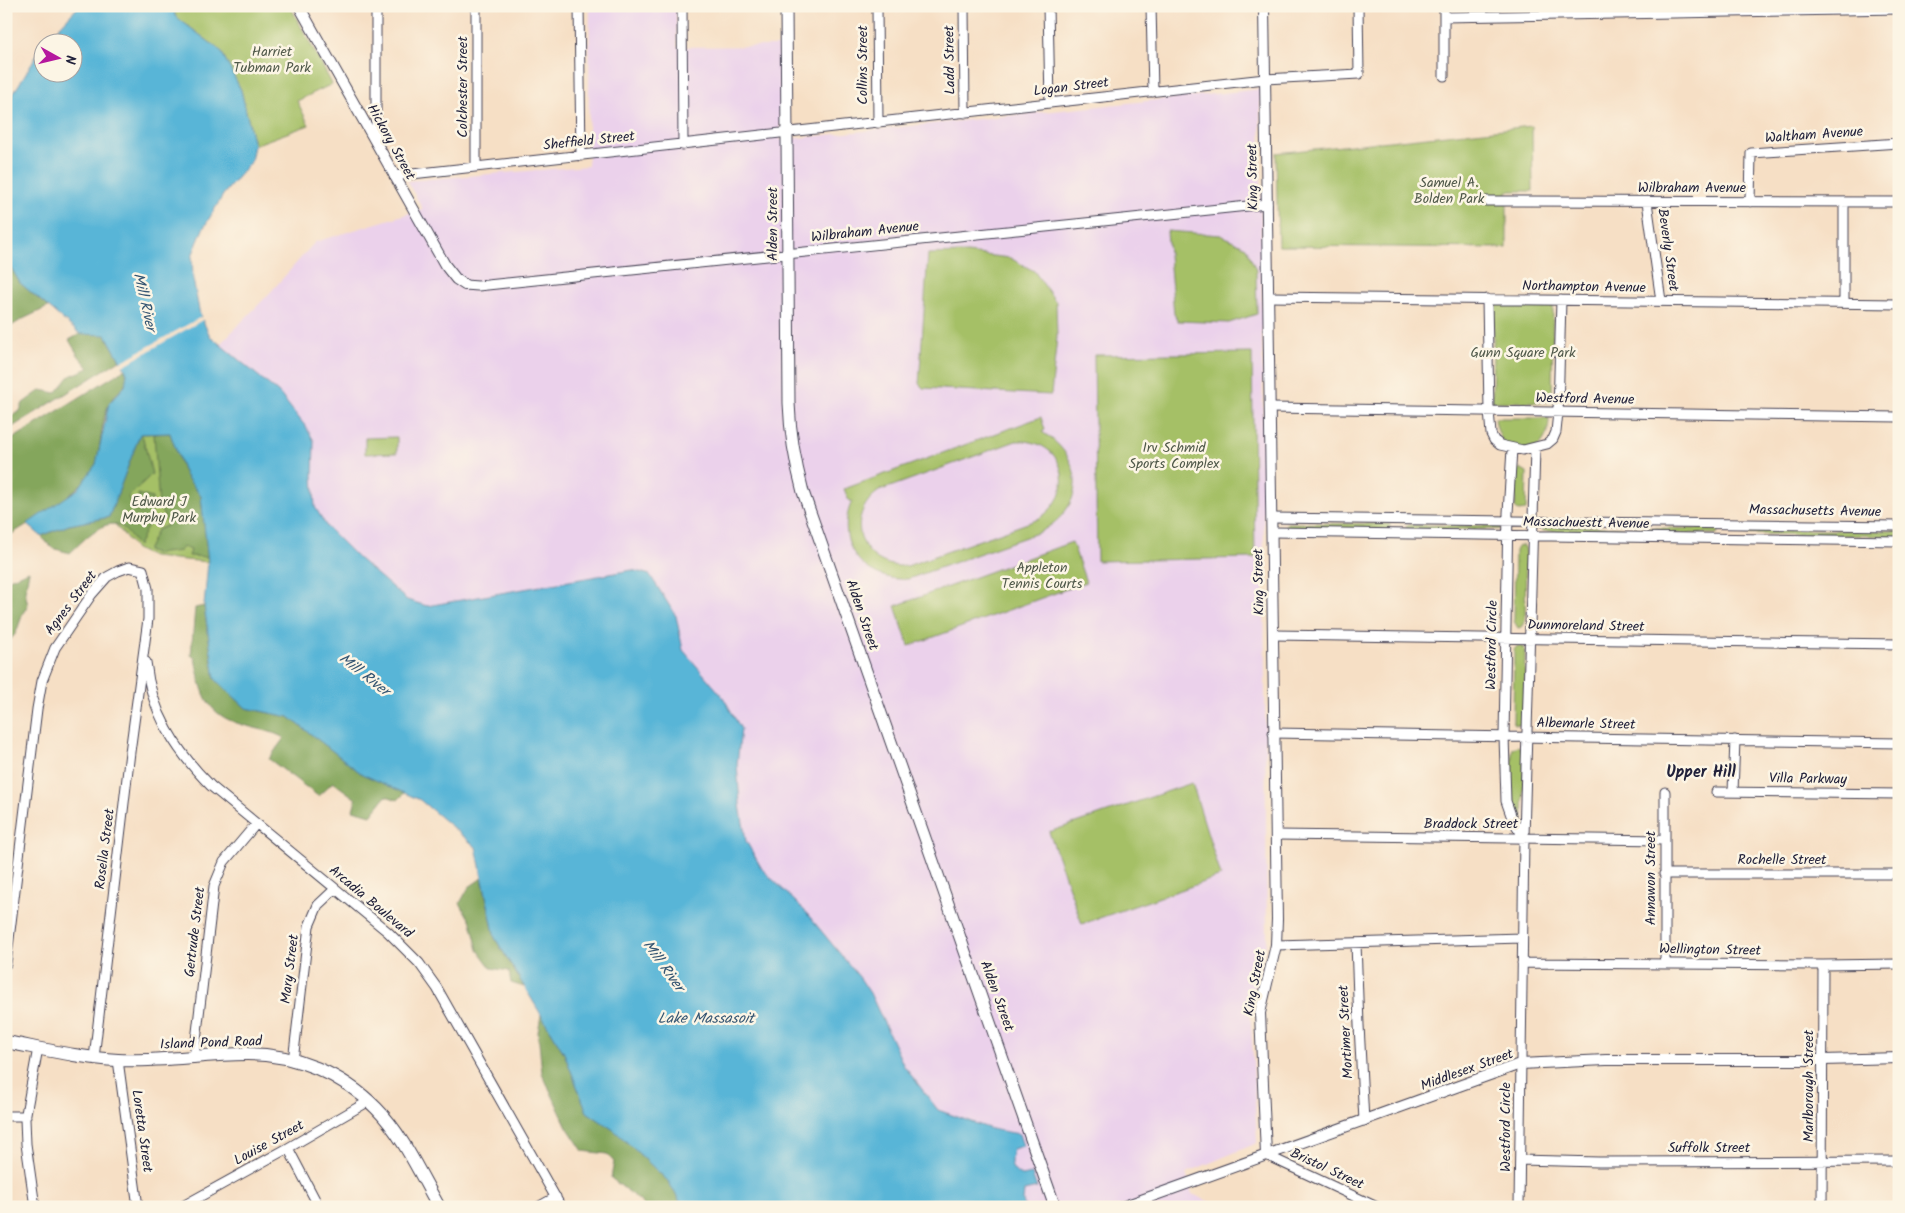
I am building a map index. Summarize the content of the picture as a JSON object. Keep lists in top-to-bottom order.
{
  "streets": {
    "main road": ["Alden Street", "Island Pond Road"],
    "street": [
      "Ladd Street",
      "Collins Street",
      "Colchester Street",
      "Logan Street",
      "Waltham Avenue",
      "Sheffield Street",
      "Hickory Street",
      "King Street",
      "Wilbraham Avenue",
      "Beverly Street",
      "Northampton Avenue",
      "Westford Avenue",
      "Massachusetts Avenue",
      "Massachuestt Avenue",
      "Agnes Street",
      "Dunmoreland Street",
      "Westford Circle",
      "Albemarle Street",
      "Villa Parkway",
      "Braddock Street",
      "Rosella Street",
      "Rochelle Street",
      "Annawon Street",
      "Arcadia Boulevard",
      "Gertrude Street",
      "Wellington Street",
      "Mary Street",
      "Mortimer Street",
      "Middlesex Street",
      "Marlborough Street",
      "Loretta Street",
      "Louise Street",
      "Suffolk Street",
      "Bristol Street"
    ]
  },
  "crossings": [
    ["Ladd Street", "Logan Street"],
    ["Collins Street", "Logan Street"],
    ["Colchester Street", "Sheffield Street"],
    ["Logan Street", "Sheffield Street"],
    ["Logan Street", "King Street"],
    ["Logan Street", "Alden Street"],
    ["Waltham Avenue", "Wilbraham Avenue"],
    ["Sheffield Street", "Hickory Street"],
    ["Sheffield Street", "Alden Street"],
    ["Hickory Street", "Wilbraham Avenue"],
    ["King Street", "Wilbraham Avenue"],
    ["King Street", "Northampton Avenue"],
    ["King Street", "Westford Avenue"],
    ["King Street", "Massachusetts Avenue"],
    ["King Street", "Massachuestt Avenue"],
    ["King Street", "Dunmoreland Street"],
    ["King Street", "Albemarle Street"],
    ["King Street", "Braddock Street"],
    ["King Street", "Middlesex Street"],
    ["King Street", "Bristol Street"],
    ["Wilbraham Avenue", "Alden Street"],
    ["Wilbraham Avenue", "Beverly Street"],
    ["Beverly Street", "Northampton Avenue"],
    ["Massachusetts Avenue", "Massachuestt Avenue"],
    ["Massachusetts Avenue", "Westford Circle"],
    ["Massachuestt Avenue", "Westford Circle"],
    ["Agnes Street", "Rosella Street"],
    ["Agnes Street", "Arcadia Boulevard"],
    ["Dunmoreland Street", "Westford Circle"],
    ["Westford Circle", "Albemarle Street"],
    ["Westford Circle", "Braddock Street"],
    ["Westford Circle", "Wellington Street"],
    ["Westford Circle", "Middlesex Street"],
    ["Westford Circle", "Suffolk Street"],
    ["Braddock Street", "Annawon Street"],
    ["Rosella Street", "Arcadia Boulevard"],
    ["Rosella Street", "Island Pond Road"],
    ["Rochelle Street", "Annawon Street"],
    ["Annawon Street", "Wellington Street"],
    ["Arcadia Boulevard", "Gertrude Street"],
    ["Arcadia Boulevard", "Mary Street"],
    ["Gertrude Street", "Island Pond Road"],
    ["Wellington Street", "Marlborough Street"],
    ["Mary Street", "Island Pond Road"],
    ["Mortimer Street", "Middlesex Street"],
    ["Island Pond Road", "Loretta Street"],
    ["Island Pond Road", "Louise Street"],
    ["Middlesex Street", "Marlborough Street"],
    ["Middlesex Street", "Bristol Street"],
    ["Marlborough Street", "Suffolk Street"]
  ],
  "districts": ["Upper Hill"],
  "water": ["Mill River", "Lake Massasoit"],
  "parks": [
    "Harriet Tubman Park",
    "Samuel A. Bolden Park",
    "Gunn Square Park",
    "Irv Schmid Sports Complex",
    "Edward J Murphy Park",
    "Appleton Tennis Courts"
  ],
  "north": "right"
}
